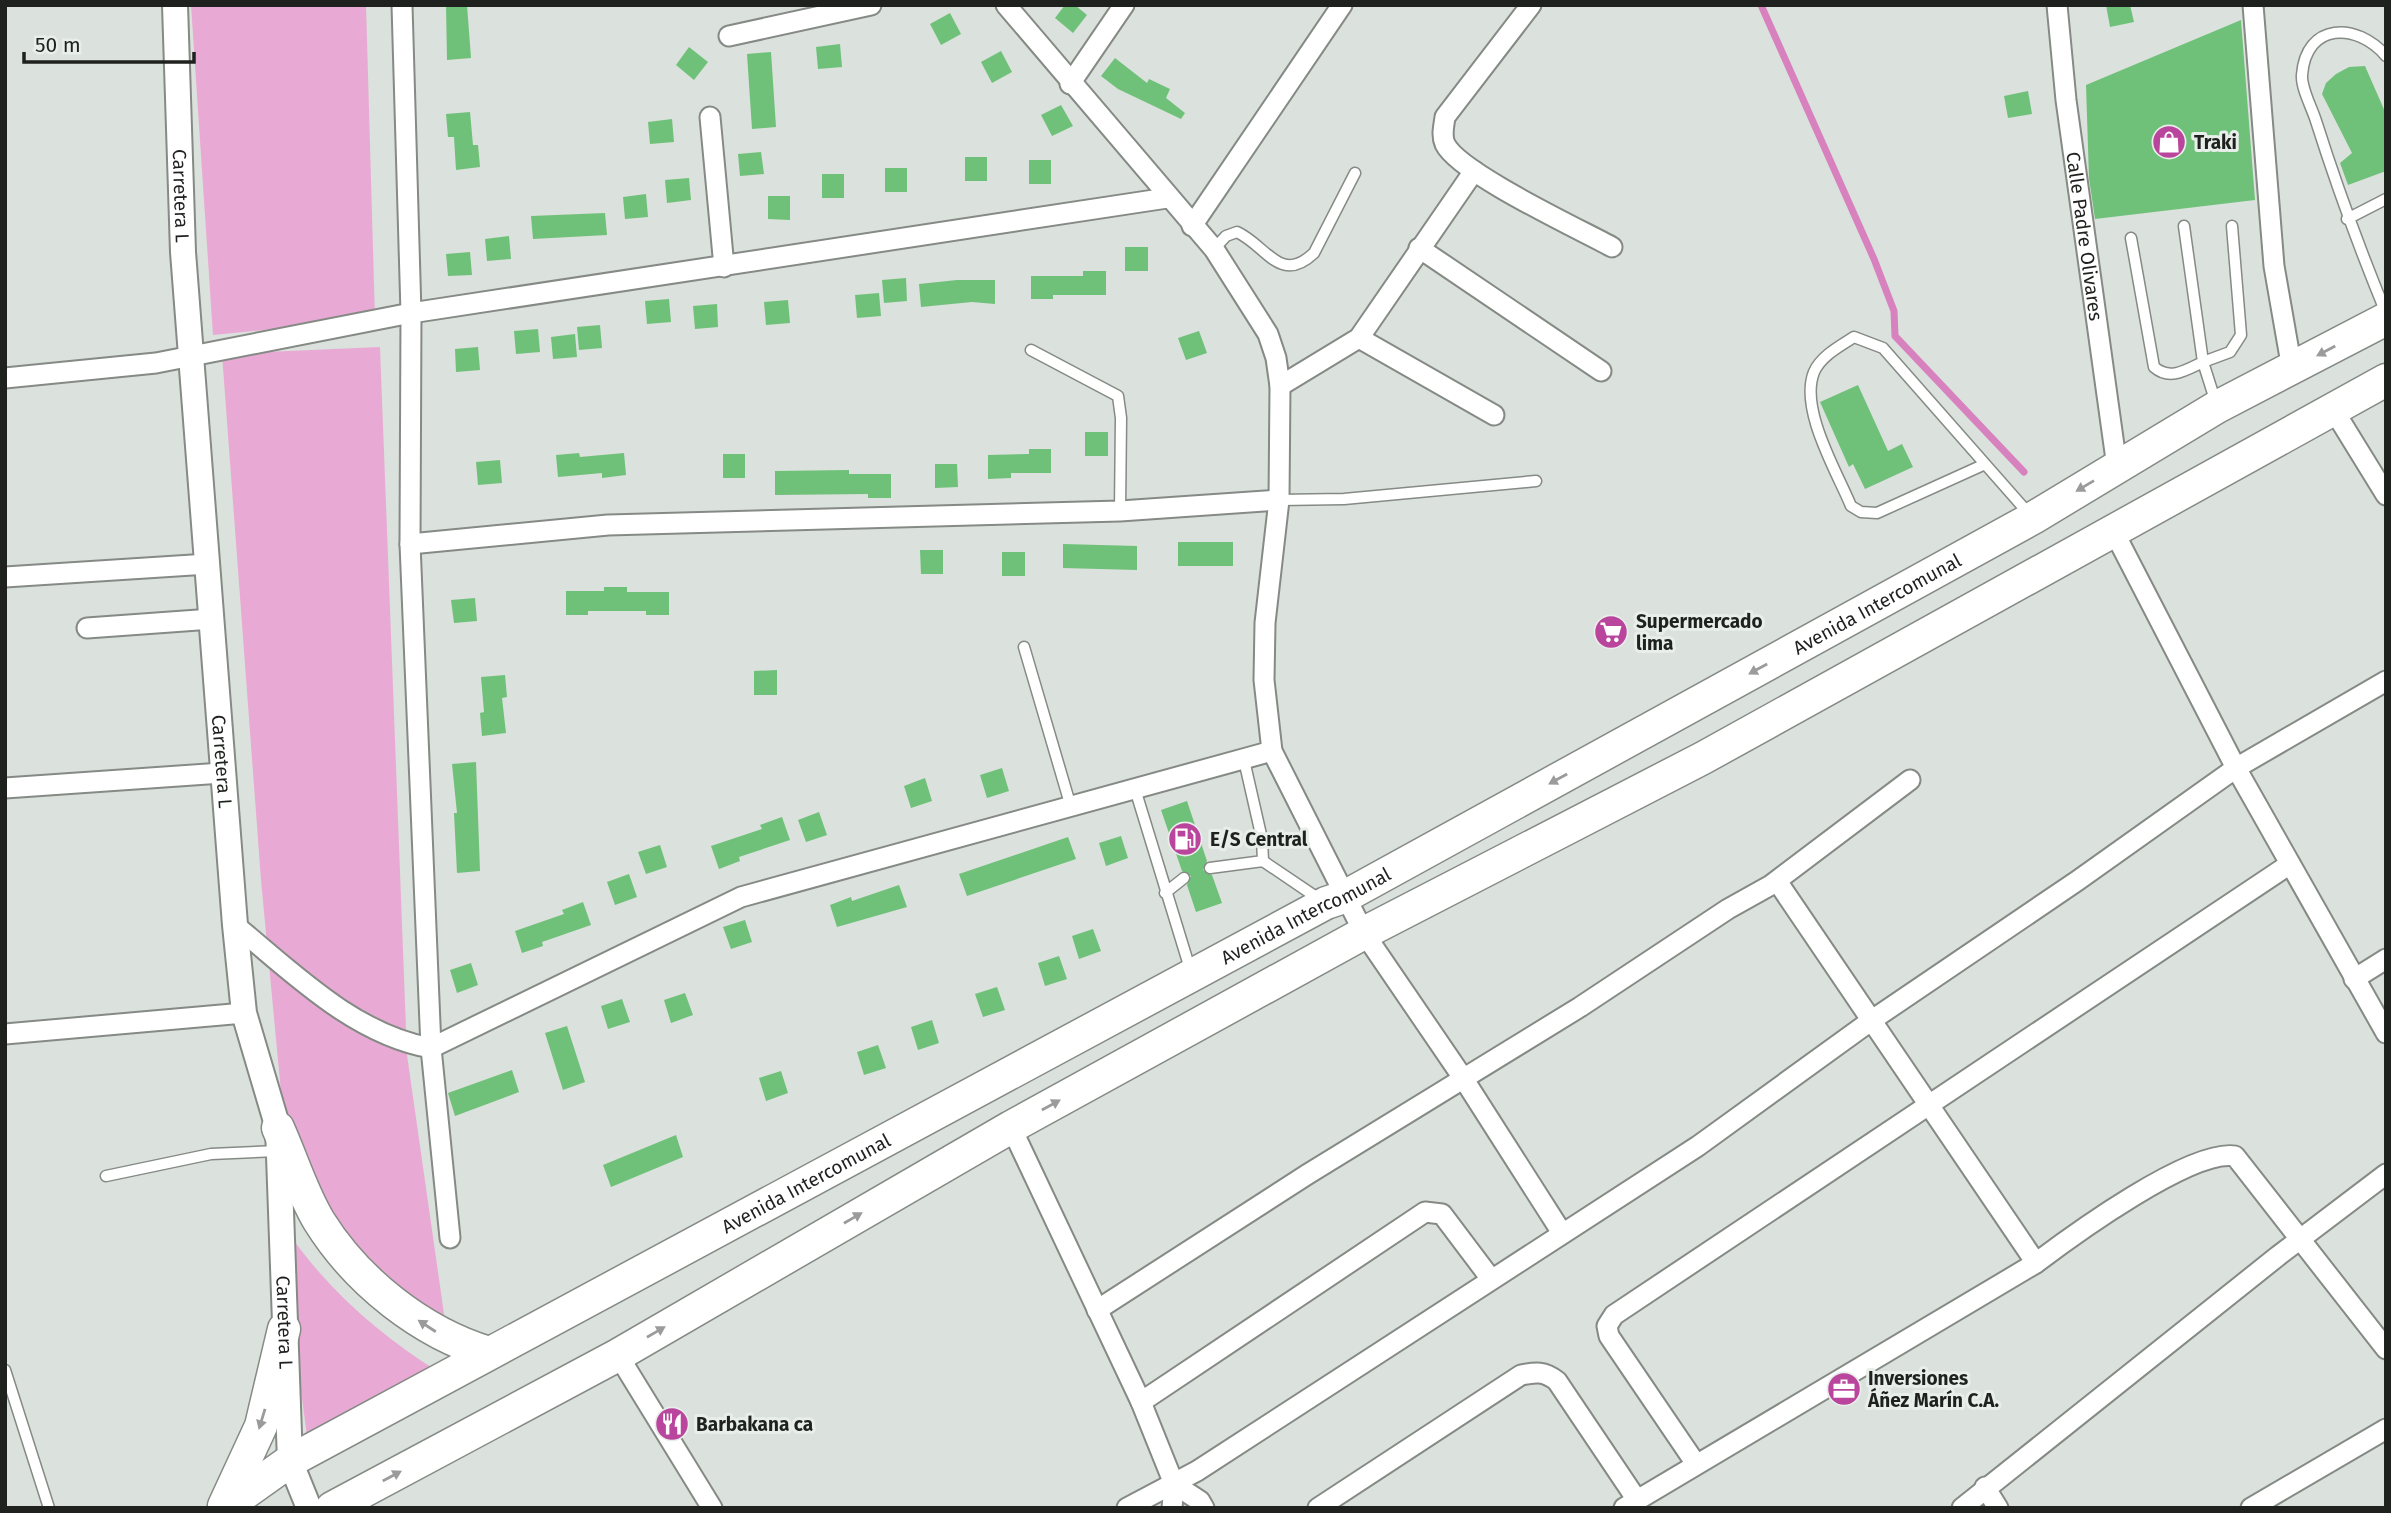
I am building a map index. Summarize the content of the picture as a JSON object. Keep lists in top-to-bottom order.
{
  "streets": {
    "main road": ["Avenida Intercomunal"],
    "street": ["Carretera L", "Calle Padre Olivares"]
  },
  "crossings": [
    ["Carretera L", "Avenida Intercomunal"],
    ["Calle Padre Olivares", "Avenida Intercomunal"]
  ],
  "places": {
    "shop": ["Traki"],
    "supermarket": ["Supermercado lima"],
    "fuel station": ["E/S Central"],
    "office": ["Inversiones Áñez Marín C.A."],
    "restaurant": ["Barbakana ca"]
  },
  "scale_bar": "50 m"
}
